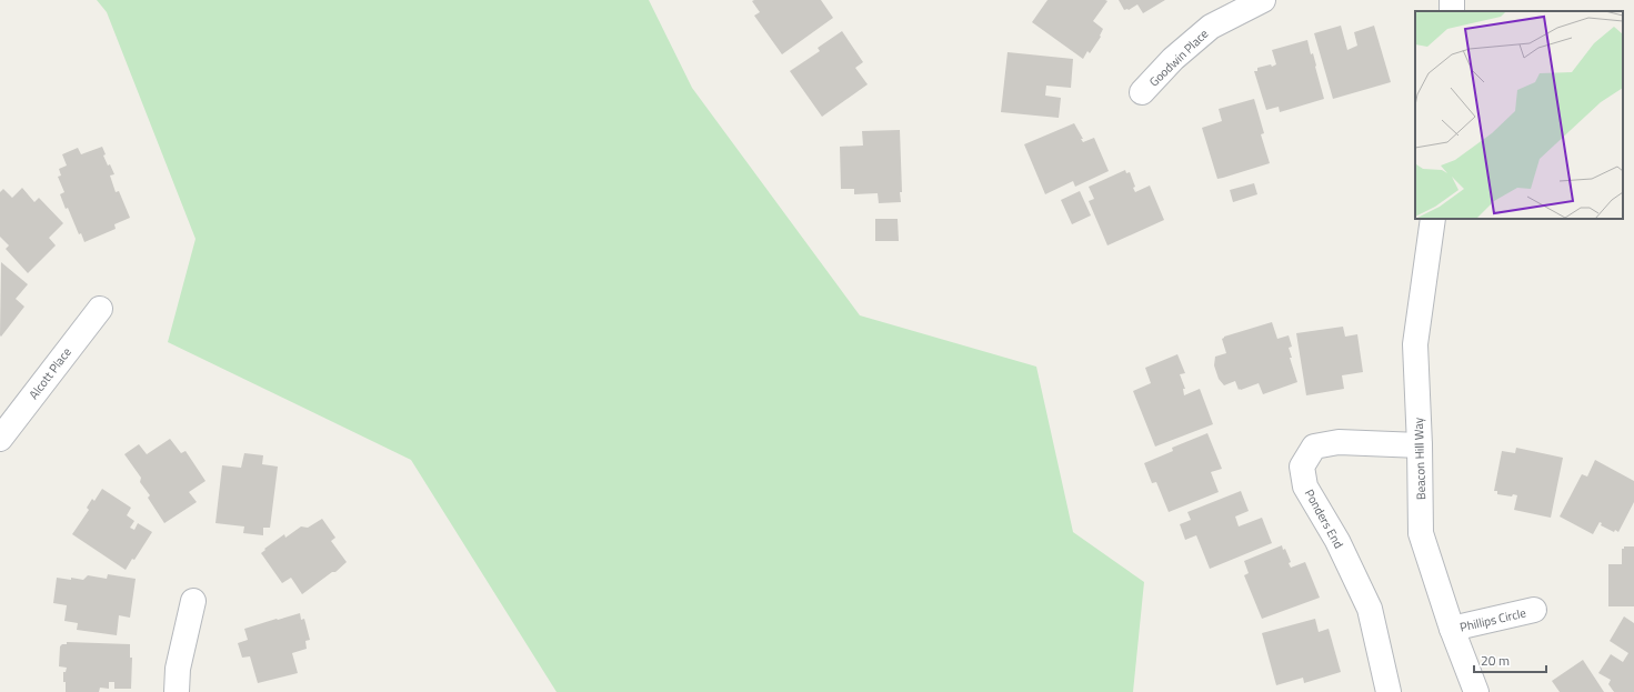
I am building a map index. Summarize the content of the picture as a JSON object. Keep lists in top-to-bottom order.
{
  "streets": {
    "street": [
      "Goodwin Place",
      "Alcott Place",
      "Beacon Hill Way",
      "Ponders End",
      "Phillips Circle"
    ]
  },
  "crossings": [
    ["Beacon Hill Way", "Ponders End"],
    ["Beacon Hill Way", "Phillips Circle"]
  ],
  "scale_bar": "20 m"
}
